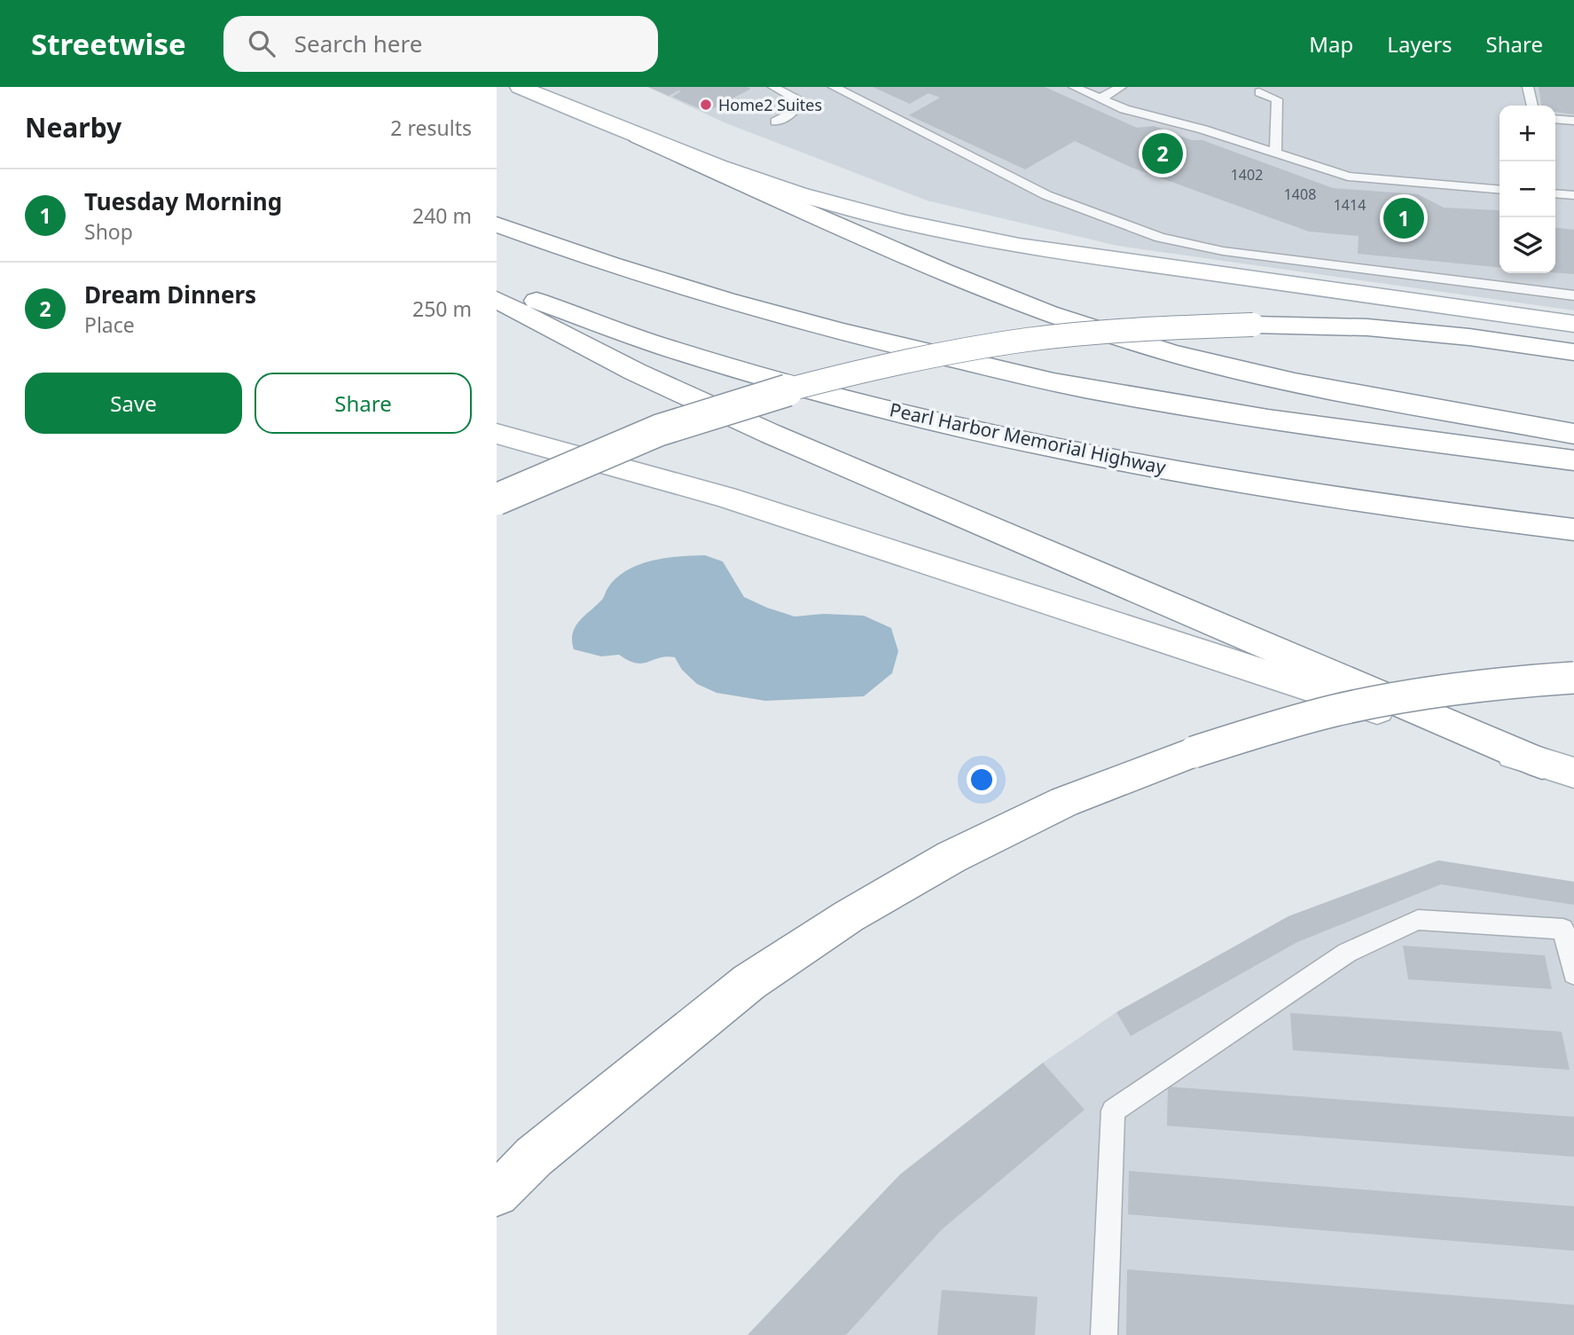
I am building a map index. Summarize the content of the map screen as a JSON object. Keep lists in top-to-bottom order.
{
  "streets": {
    "main road": ["Pearl Harbor Memorial Highway"]
  },
  "places": ["Home2 Suites"],
  "house_numbers": ["1402", "1408", "1414"],
  "page": {
    "header": "Streetwise",
    "search": "Search here",
    "nav": ["Map", "Layers", "Share"],
    "heading": ["Nearby", "2 results"],
    "map_buttons": ["+", "−"],
    "pins": ["2", "1"],
    "list": [
      {
        "mark": "1",
        "name": "Tuesday Morning",
        "note": "Shop",
        "value": "240 m"
      },
      {
        "mark": "2",
        "name": "Dream Dinners",
        "note": "Place",
        "value": "250 m"
      }
    ],
    "buttons": ["Save", "Share"]
  }
}
